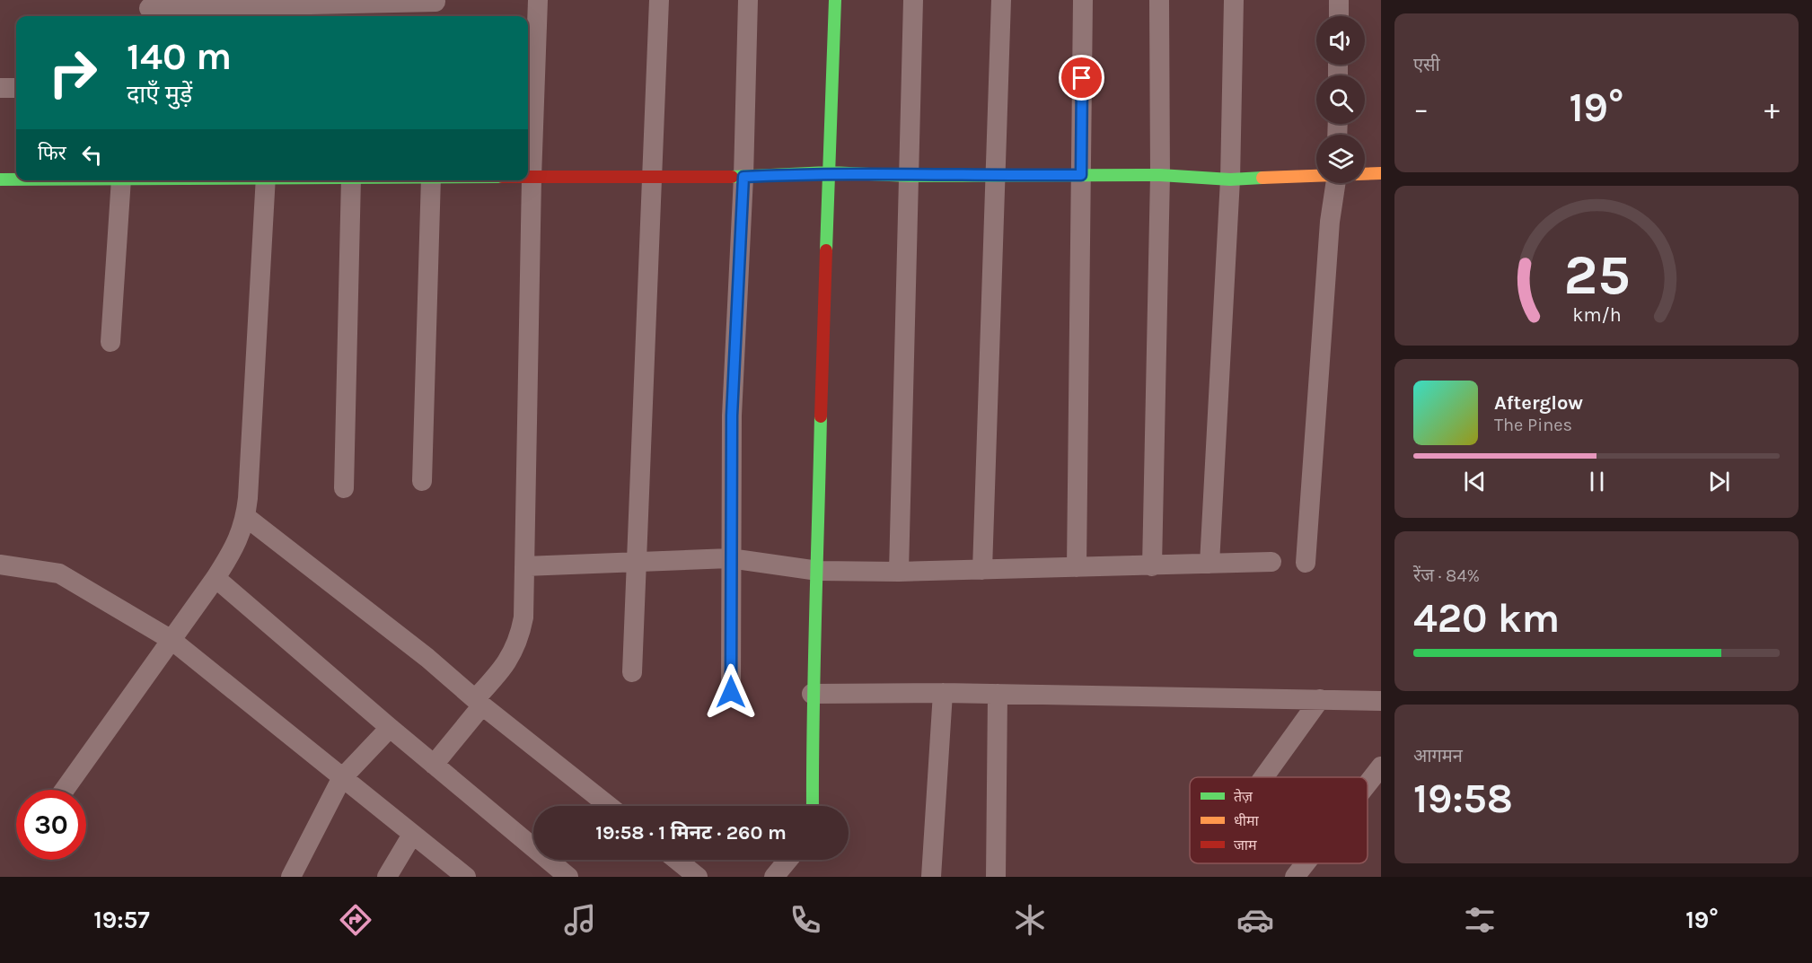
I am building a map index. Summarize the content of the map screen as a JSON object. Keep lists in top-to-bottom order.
{
  "legend": ["तेज़", "धीमा", "जाम"],
  "page": {
    "tile": [
      "एसी",
      ["रेंज · 84%", "420 km"],
      ["आगमन", "19:58"]
    ],
    "turn": ["140 m", "दाएँ मुड़ें"],
    "heat": ["−", "19°", "+"],
    "then": "फिर",
    "song": ["Afterglow", "The Pines"],
    "limit": "30",
    "trip": "19:58 · 1 मिनट · 260 m",
    "tabs": ["19:57", "19°"],
    "gauge": ["25", "km/h"]
  }
}
